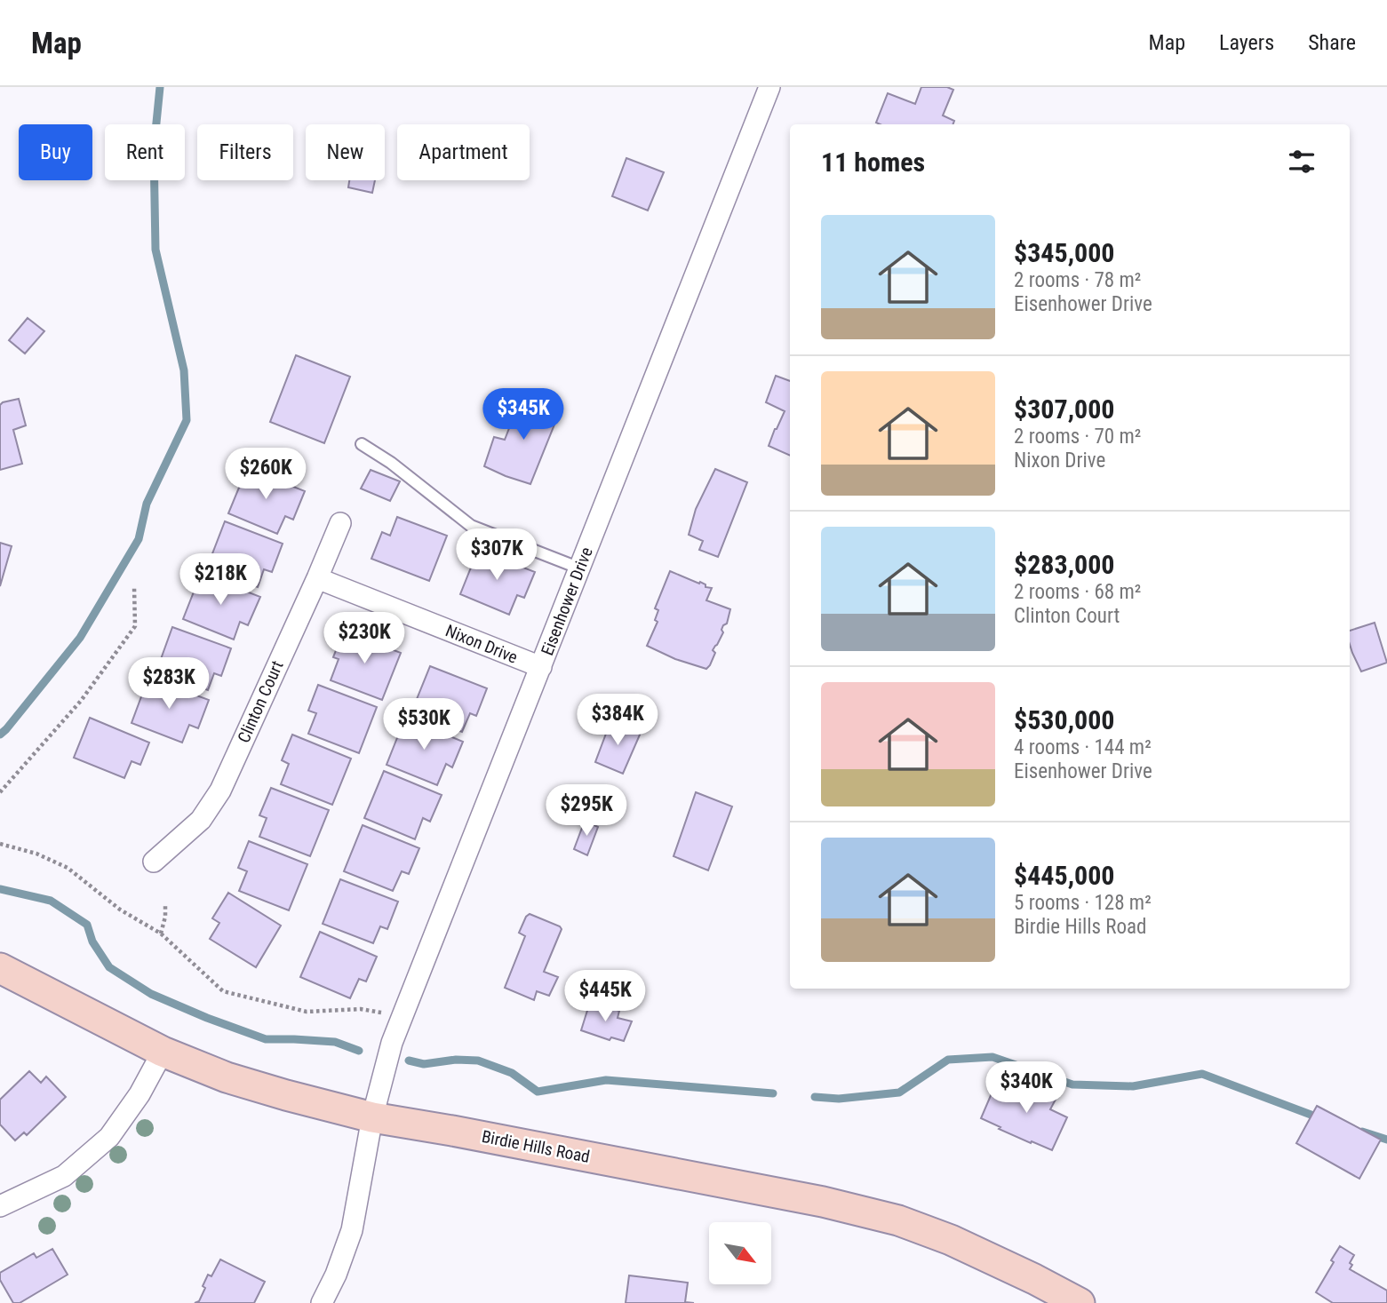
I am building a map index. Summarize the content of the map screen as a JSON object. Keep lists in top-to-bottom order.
{
  "streets": {
    "main road": ["Birdie Hills Road"],
    "street": ["Eisenhower Drive", "Nixon Drive", "Clinton Court"]
  },
  "crossings": [
    ["Eisenhower Drive", "Nixon Drive"],
    ["Eisenhower Drive", "Birdie Hills Road"],
    ["Nixon Drive", "Clinton Court"]
  ],
  "north": "bottom right",
  "page": {
    "header": "Map",
    "nav": ["Map", "Layers", "Share"],
    "chip": [
      "Buy",
      "Rent",
      "Filters",
      "New",
      "Apartment"
    ],
    "heading": "11 homes",
    "list": [
      {
        "name": "$345,000",
        "note": "2 rooms · 78 m² · Eisenhower Drive"
      },
      {
        "name": "$307,000",
        "note": "2 rooms · 70 m² · Nixon Drive"
      },
      {
        "name": "$283,000",
        "note": "2 rooms · 68 m² · Clinton Court"
      },
      {
        "name": "$530,000",
        "note": "4 rooms · 144 m² · Eisenhower Drive"
      },
      {
        "name": "$445,000",
        "note": "5 rooms · 128 m² · Birdie Hills Road"
      }
    ],
    "price": [
      "$345K",
      "$260K",
      "$307K",
      "$218K",
      "$230K",
      "$283K",
      "$384K",
      "$530K",
      "$295K",
      "$445K",
      "$340K"
    ]
  }
}
